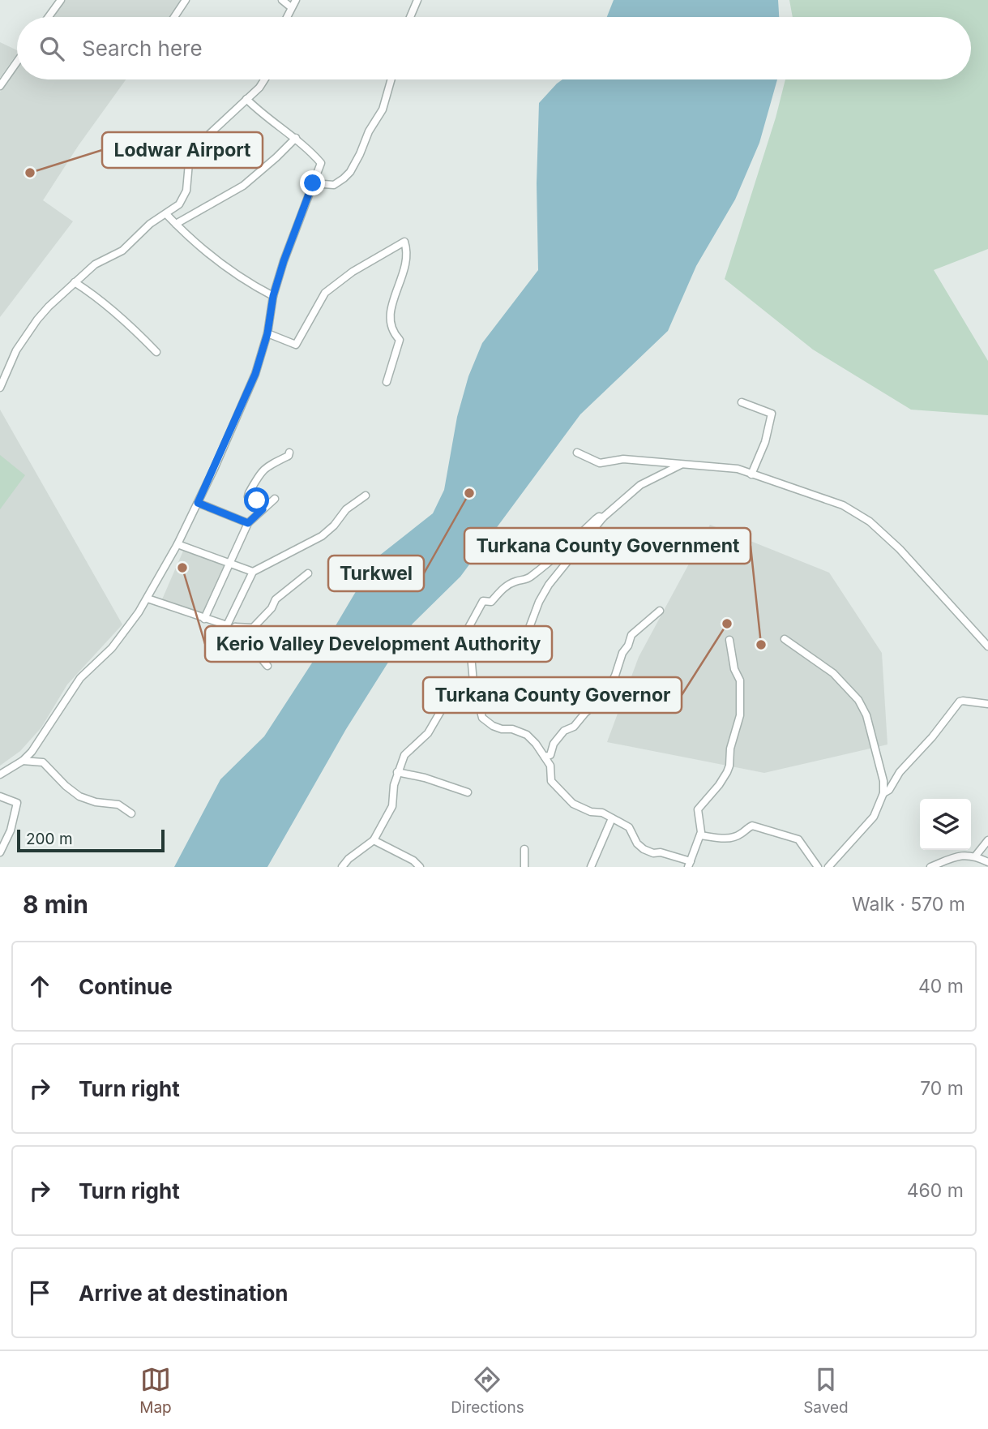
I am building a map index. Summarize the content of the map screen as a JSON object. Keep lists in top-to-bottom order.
{
  "places": [
    "Lodwar Airport",
    "Turkwel",
    "Kerio Valley Development Authority",
    "Turkana County Governor",
    "Turkana County Government"
  ],
  "scale_bar": "200 m",
  "page": {
    "search": "Search here",
    "scale": "200 m",
    "heading": ["8 min", "Walk · 570 m"],
    "list": [
      ["Continue", "40 m"],
      ["Turn right", "70 m"],
      ["Turn right", "460 m"],
      "Arrive at destination"
    ],
    "nav": ["Map", "Directions", "Saved"]
  }
}
